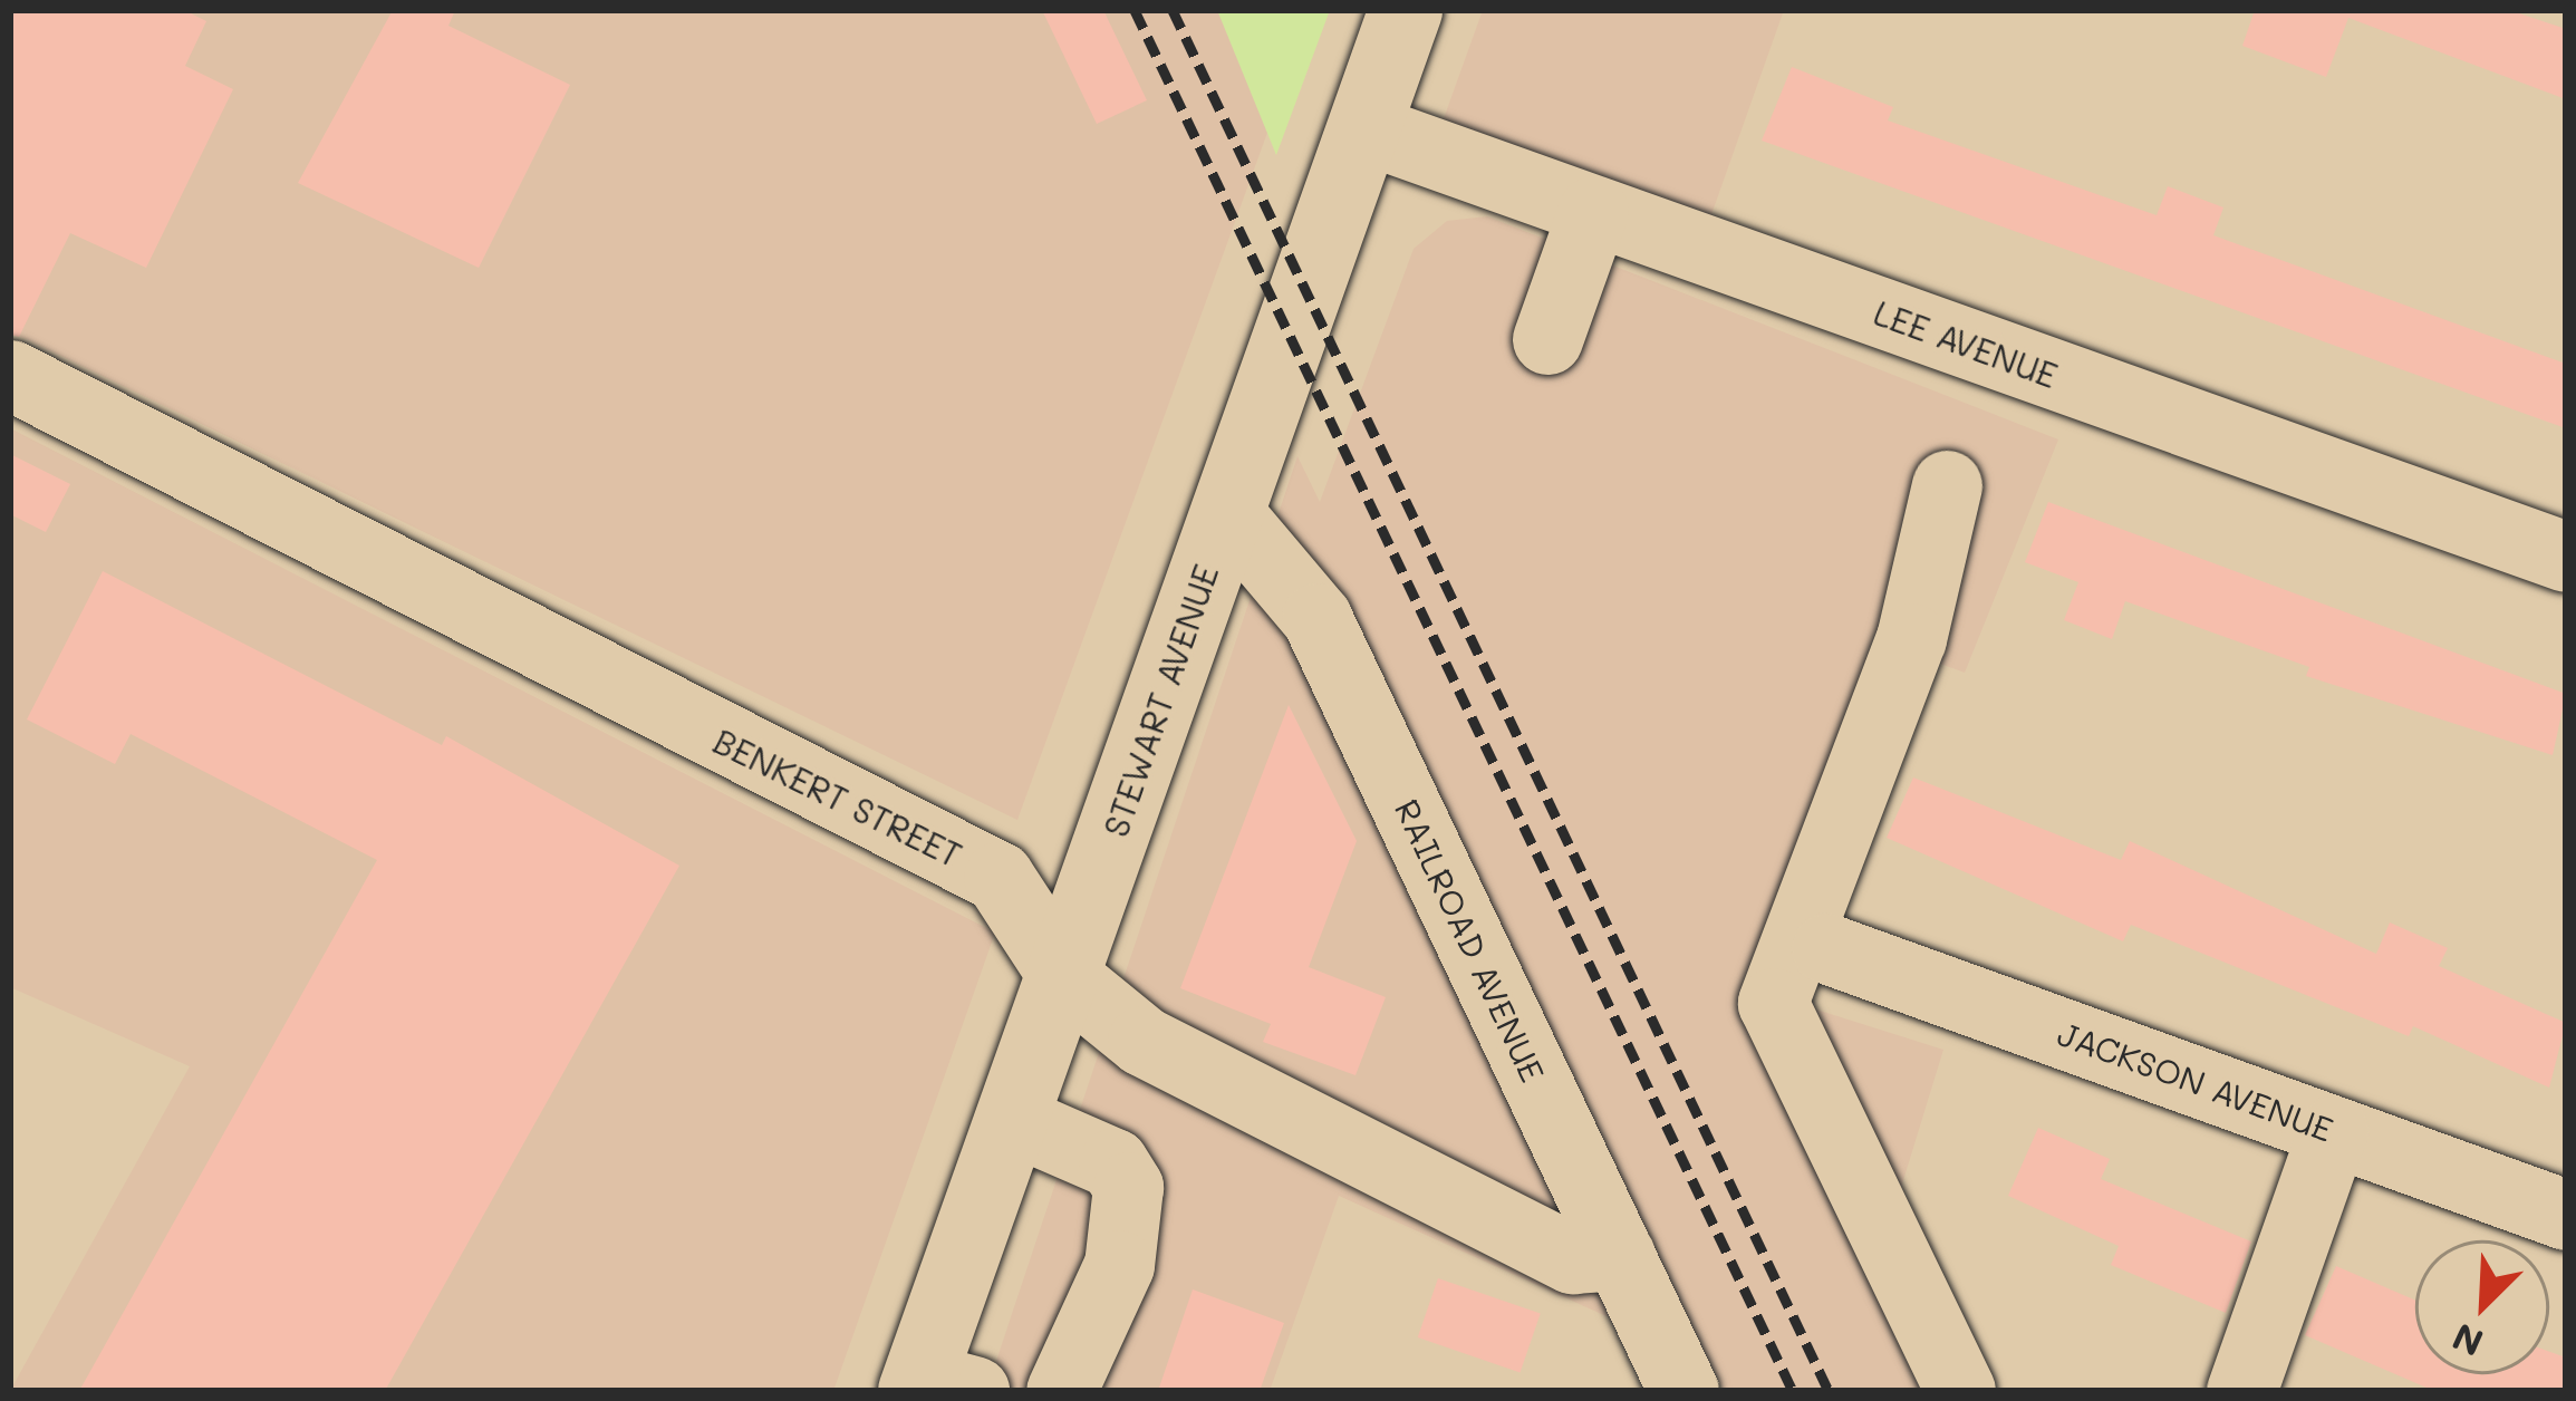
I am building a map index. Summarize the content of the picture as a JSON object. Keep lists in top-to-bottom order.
{
  "streets": {
    "main road": ["STEWART AVENUE"],
    "street": [
      "LEE AVENUE",
      "BENKERT STREET",
      "RAILROAD AVENUE",
      "JACKSON AVENUE"
    ]
  },
  "crossings": [
    ["LEE AVENUE", "STEWART AVENUE"],
    ["STEWART AVENUE", "BENKERT STREET"],
    ["STEWART AVENUE", "RAILROAD AVENUE"],
    ["BENKERT STREET", "RAILROAD AVENUE"]
  ],
  "north": "bottom left"
}
